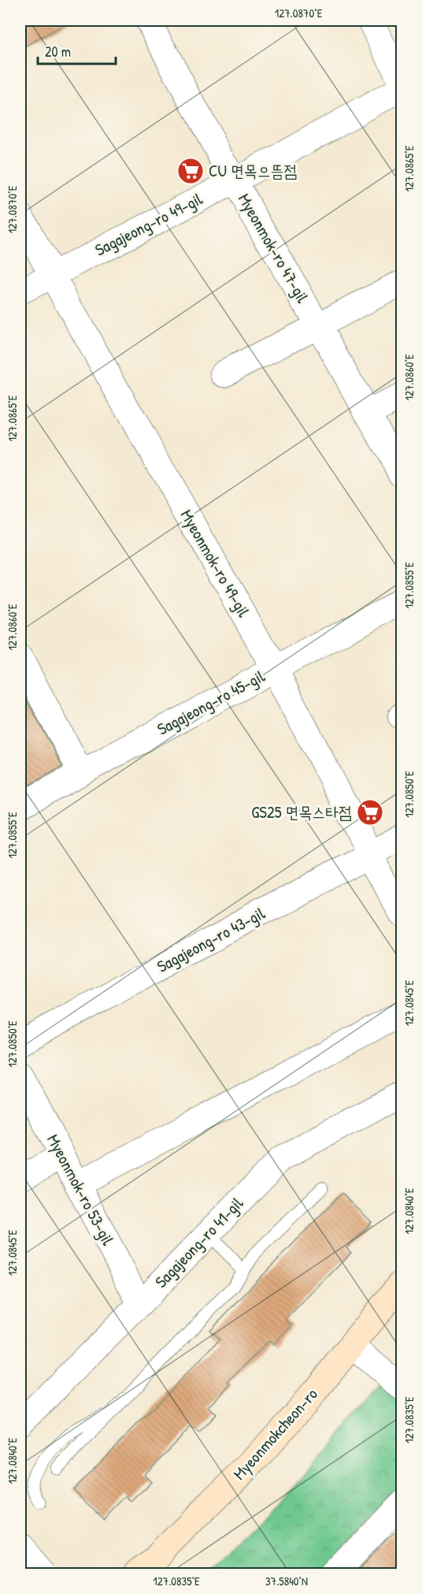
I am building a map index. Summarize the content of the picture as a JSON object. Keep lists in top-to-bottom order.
{
  "streets": {
    "main road": ["Myeonmokcheon-ro"],
    "street": [
      "Sagajeong-ro 49-gil",
      "Myeonmok-ro 47-gil",
      "Myeonmok-ro 49-gil",
      "Sagajeong-ro 45-gil",
      "Sagajeong-ro 43-gil",
      "Myeonmok-ro 53-gil",
      "Sagajeong-ro 41-gil"
    ]
  },
  "crossings": [
    ["Sagajeong-ro 49-gil", "Myeonmok-ro 47-gil"],
    ["Sagajeong-ro 49-gil", "Myeonmok-ro 49-gil"],
    ["Myeonmok-ro 49-gil", "Sagajeong-ro 45-gil"],
    ["Myeonmok-ro 49-gil", "Sagajeong-ro 43-gil"],
    ["Myeonmok-ro 53-gil", "Sagajeong-ro 41-gil"]
  ],
  "places": {
    "supermarket": ["CU 면목으뜸점", "GS25 면목스타점"]
  },
  "scale_bar": "20 m",
  "coordinates": [
    "127.0870°E",
    "127.0865°E",
    "127.0860°E",
    "127.0855°E",
    "127.0850°E",
    "127.0845°E",
    "127.0840°E",
    "127.0835°E",
    "37.5840°N"
  ]
}
